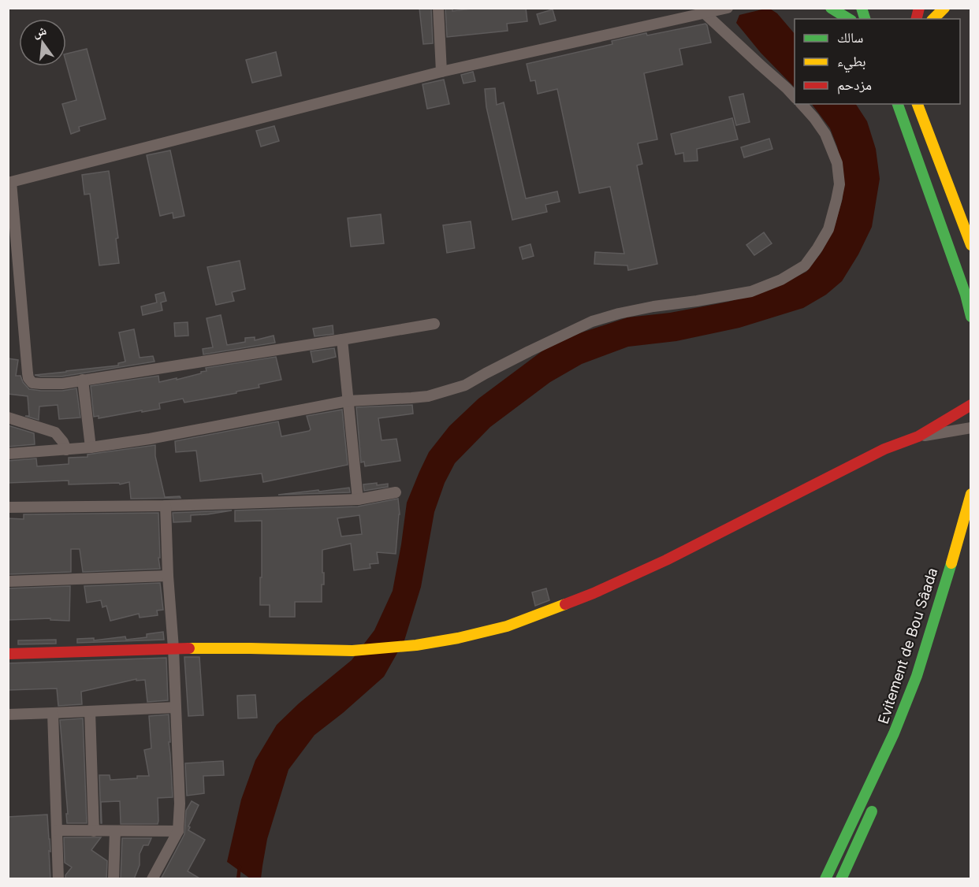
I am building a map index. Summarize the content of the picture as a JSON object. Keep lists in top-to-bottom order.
{
  "streets": {
    "main road": ["Evitement de Bou Sâada"]
  },
  "legend": ["سالك", "بطيء", "مزدحم"],
  "north": "top"
}
